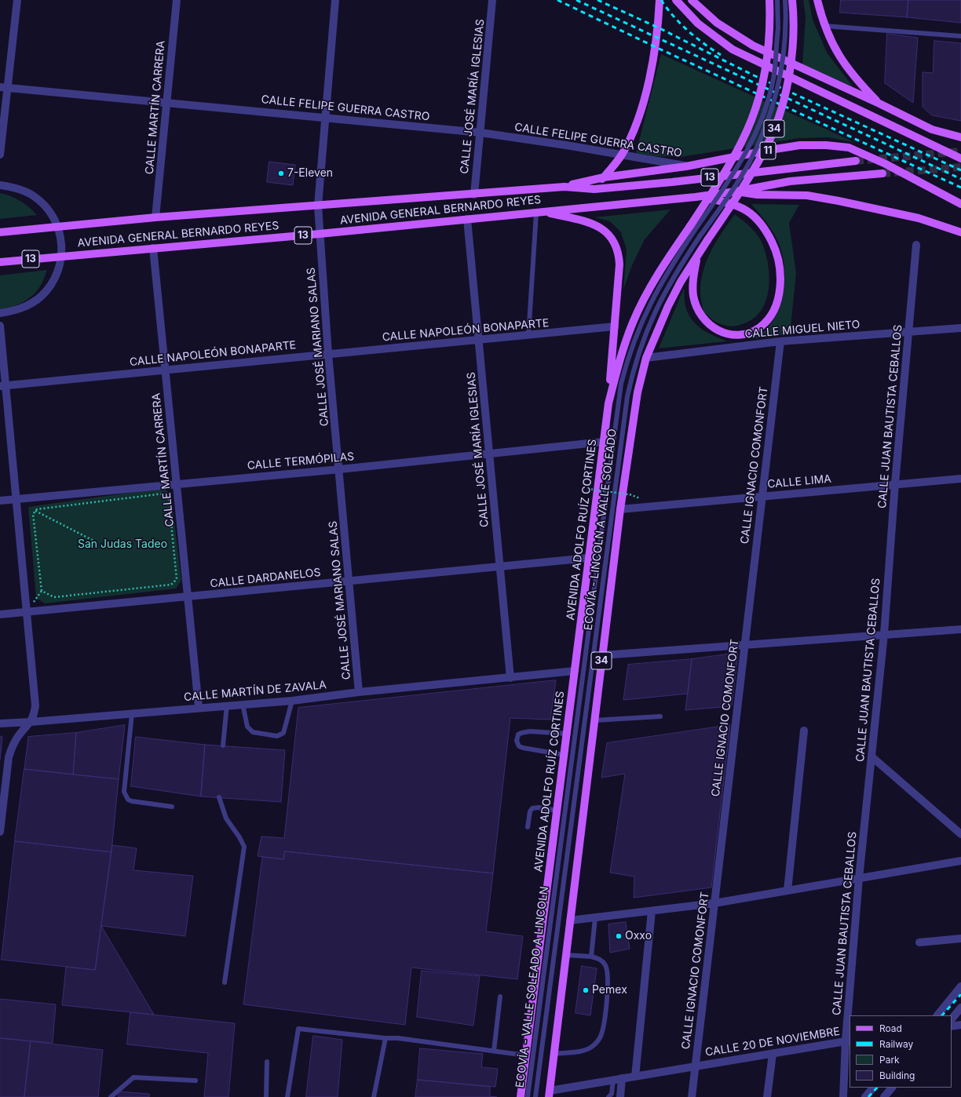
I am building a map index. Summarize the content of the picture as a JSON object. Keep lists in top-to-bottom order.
{
  "streets": {
    "main road": [
      "34",
      "11",
      "13",
      "AVENIDA GENERAL BERNARDO REYES",
      "AVENIDA ADOLFO RUÍZ CORTINES"
    ],
    "street": [
      "CALLE JOSÉ MARÍA IGLESIAS",
      "CALLE MARTÍN CARRERA",
      "CALLE FELIPE GUERRA CASTRO",
      "CALLE MIGUEL NIETO",
      "CALLE NAPOLEÓN BONAPARTE",
      "CALLE JOSÉ MARIANO SALAS",
      "CALLE JUAN BAUTISTA CEBALLOS",
      "CALLE TERMÓPILAS",
      "CALLE IGNACIO COMONFORT",
      "CALLE LIMA",
      "CALLE DARDANELOS",
      "CALLE MARTÍN DE ZAVALA",
      "CALLE 20 DE NOVIEMBRE"
    ],
    "lane": ["ECOVÍA - LINCOLN A VALLE SOLEADO", "ECOVÍA - VALLE SOLEADO A LINCOLN"]
  },
  "crossings": [
    ["CALLE JOSÉ MARÍA IGLESIAS", "CALLE FELIPE GUERRA CASTRO"],
    ["CALLE JOSÉ MARÍA IGLESIAS", "AVENIDA GENERAL BERNARDO REYES"],
    ["CALLE JOSÉ MARÍA IGLESIAS", "CALLE NAPOLEÓN BONAPARTE"],
    ["CALLE JOSÉ MARÍA IGLESIAS", "CALLE TERMÓPILAS"],
    ["CALLE JOSÉ MARÍA IGLESIAS", "CALLE DARDANELOS"],
    ["CALLE JOSÉ MARÍA IGLESIAS", "CALLE MARTÍN DE ZAVALA"],
    ["CALLE MARTÍN CARRERA", "CALLE FELIPE GUERRA CASTRO"],
    ["CALLE MARTÍN CARRERA", "AVENIDA GENERAL BERNARDO REYES"],
    ["CALLE MARTÍN CARRERA", "CALLE NAPOLEÓN BONAPARTE"],
    ["CALLE MARTÍN CARRERA", "CALLE TERMÓPILAS"],
    ["CALLE MARTÍN CARRERA", "CALLE DARDANELOS"],
    ["CALLE MARTÍN CARRERA", "CALLE MARTÍN DE ZAVALA"],
    ["CALLE FELIPE GUERRA CASTRO", "11"],
    ["CALLE FELIPE GUERRA CASTRO", "CALLE JOSÉ MARIANO SALAS"],
    ["34", "CALLE MIGUEL NIETO"],
    ["34", "CALLE LIMA"],
    ["34", "ECOVÍA - LINCOLN A VALLE SOLEADO"],
    ["34", "CALLE 20 DE NOVIEMBRE"],
    ["11", "AVENIDA GENERAL BERNARDO REYES"],
    ["AVENIDA GENERAL BERNARDO REYES", "CALLE JOSÉ MARIANO SALAS"],
    ["CALLE MIGUEL NIETO", "CALLE JUAN BAUTISTA CEBALLOS"],
    ["CALLE MIGUEL NIETO", "CALLE IGNACIO COMONFORT"],
    ["CALLE NAPOLEÓN BONAPARTE", "CALLE JOSÉ MARIANO SALAS"],
    ["CALLE JOSÉ MARIANO SALAS", "CALLE TERMÓPILAS"],
    ["CALLE JOSÉ MARIANO SALAS", "CALLE DARDANELOS"],
    ["CALLE JOSÉ MARIANO SALAS", "CALLE MARTÍN DE ZAVALA"],
    ["CALLE JUAN BAUTISTA CEBALLOS", "CALLE LIMA"],
    ["CALLE JUAN BAUTISTA CEBALLOS", "CALLE 20 DE NOVIEMBRE"],
    ["CALLE TERMÓPILAS", "AVENIDA ADOLFO RUÍZ CORTINES"],
    ["CALLE IGNACIO COMONFORT", "CALLE LIMA"],
    ["CALLE IGNACIO COMONFORT", "CALLE 20 DE NOVIEMBRE"],
    ["AVENIDA ADOLFO RUÍZ CORTINES", "CALLE DARDANELOS"],
    ["AVENIDA ADOLFO RUÍZ CORTINES", "CALLE MARTÍN DE ZAVALA"],
    ["AVENIDA ADOLFO RUÍZ CORTINES", "ECOVÍA - VALLE SOLEADO A LINCOLN"]
  ],
  "parks": ["San Judas Tadeo"],
  "places": ["7-Eleven", "Oxxo", "Pemex"],
  "legend": [
    "Road",
    "Railway",
    "Park",
    "Building"
  ]
}
